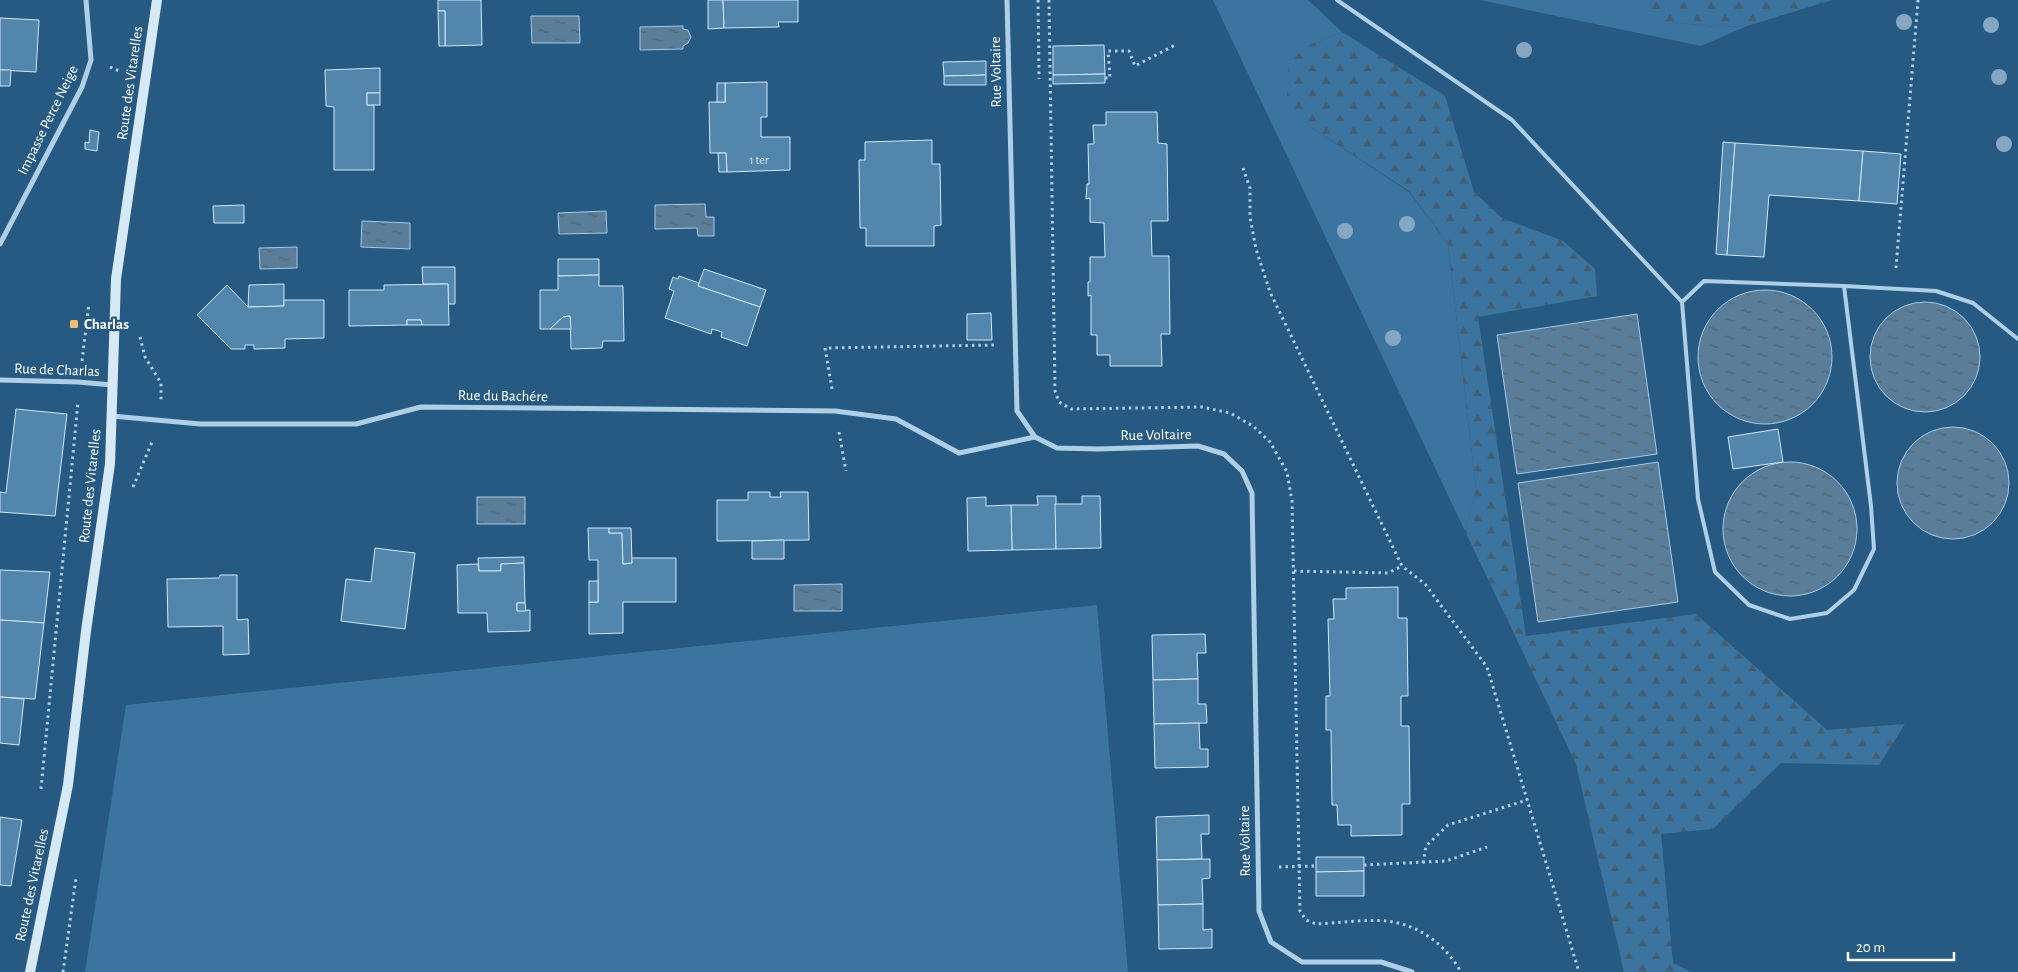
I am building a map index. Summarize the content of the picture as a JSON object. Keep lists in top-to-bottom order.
{
  "streets": {
    "main road": ["Route des Vitarelles"],
    "street": [
      "Rue Voltaire",
      "Impasse Perce Neige",
      "Rue de Charlas",
      "Rue du Bachére"
    ]
  },
  "crossings": [
    ["Rue Voltaire", "Rue du Bachére"],
    ["Route des Vitarelles", "Rue de Charlas"],
    ["Route des Vitarelles", "Rue du Bachére"]
  ],
  "places": {
    "transit": ["Charlas"]
  },
  "house_numbers": ["1 ter"],
  "scale_bar": "20 m"
}
